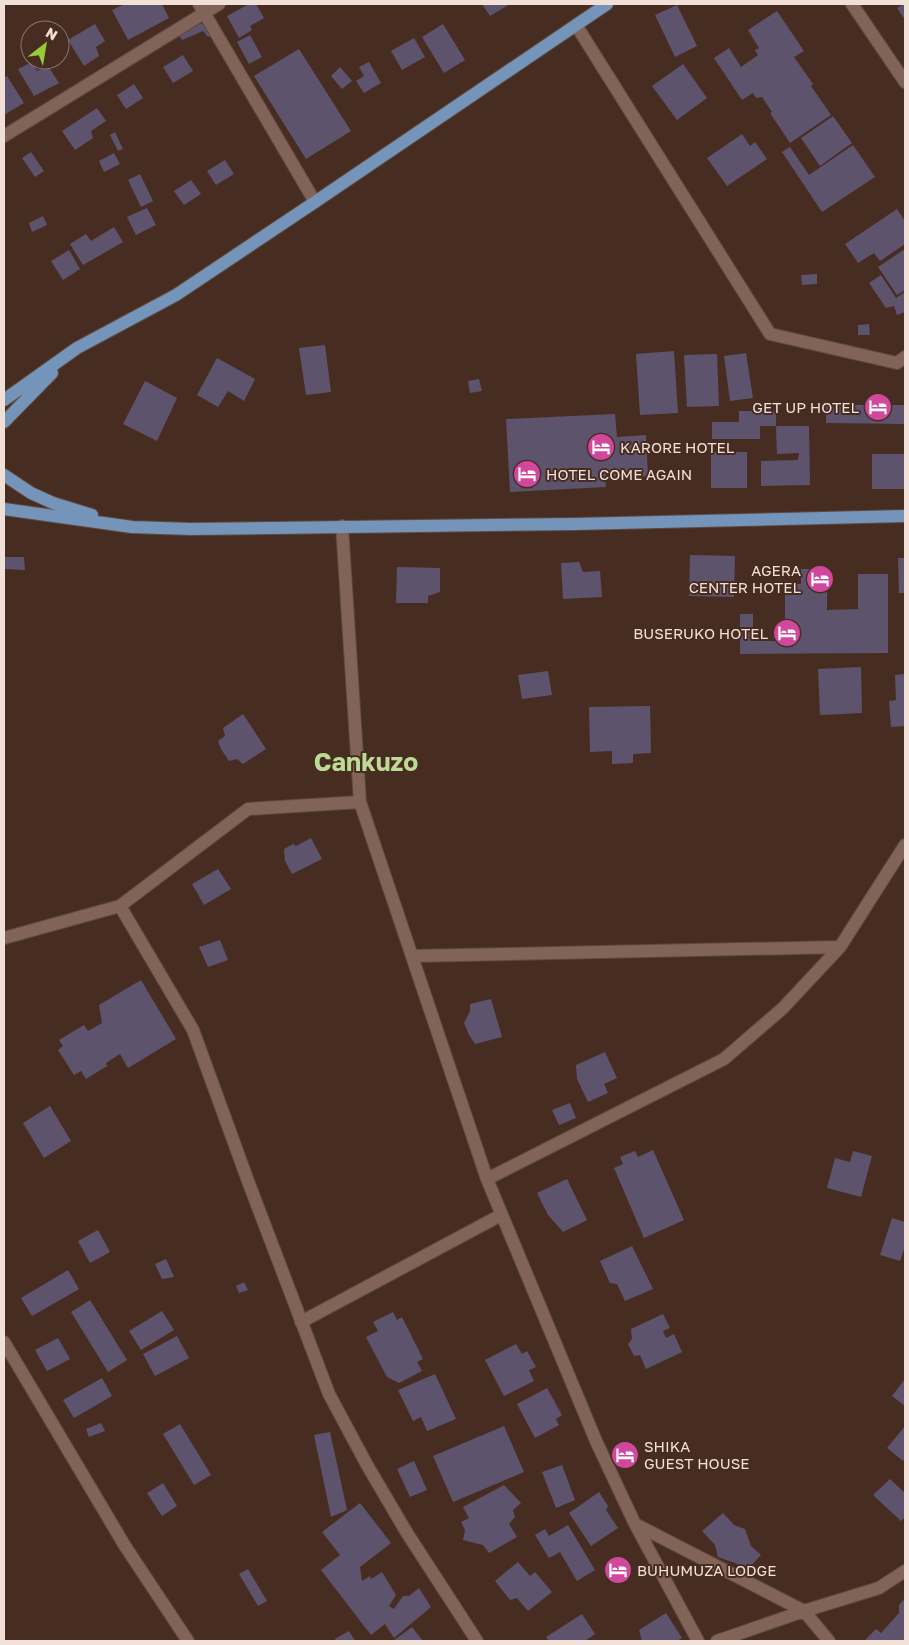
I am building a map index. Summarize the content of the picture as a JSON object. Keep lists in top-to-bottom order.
{
  "districts": ["Cankuzo"],
  "places": {
    "hotel": [
      "GET UP HOTEL",
      "KARORE HOTEL",
      "HOTEL COME AGAIN",
      "AGERA CENTER HOTEL",
      "BUSERUKO HOTEL",
      "SHIKA GUEST HOUSE",
      "BUHUMUZA LODGE"
    ]
  },
  "north": "top right"
}
